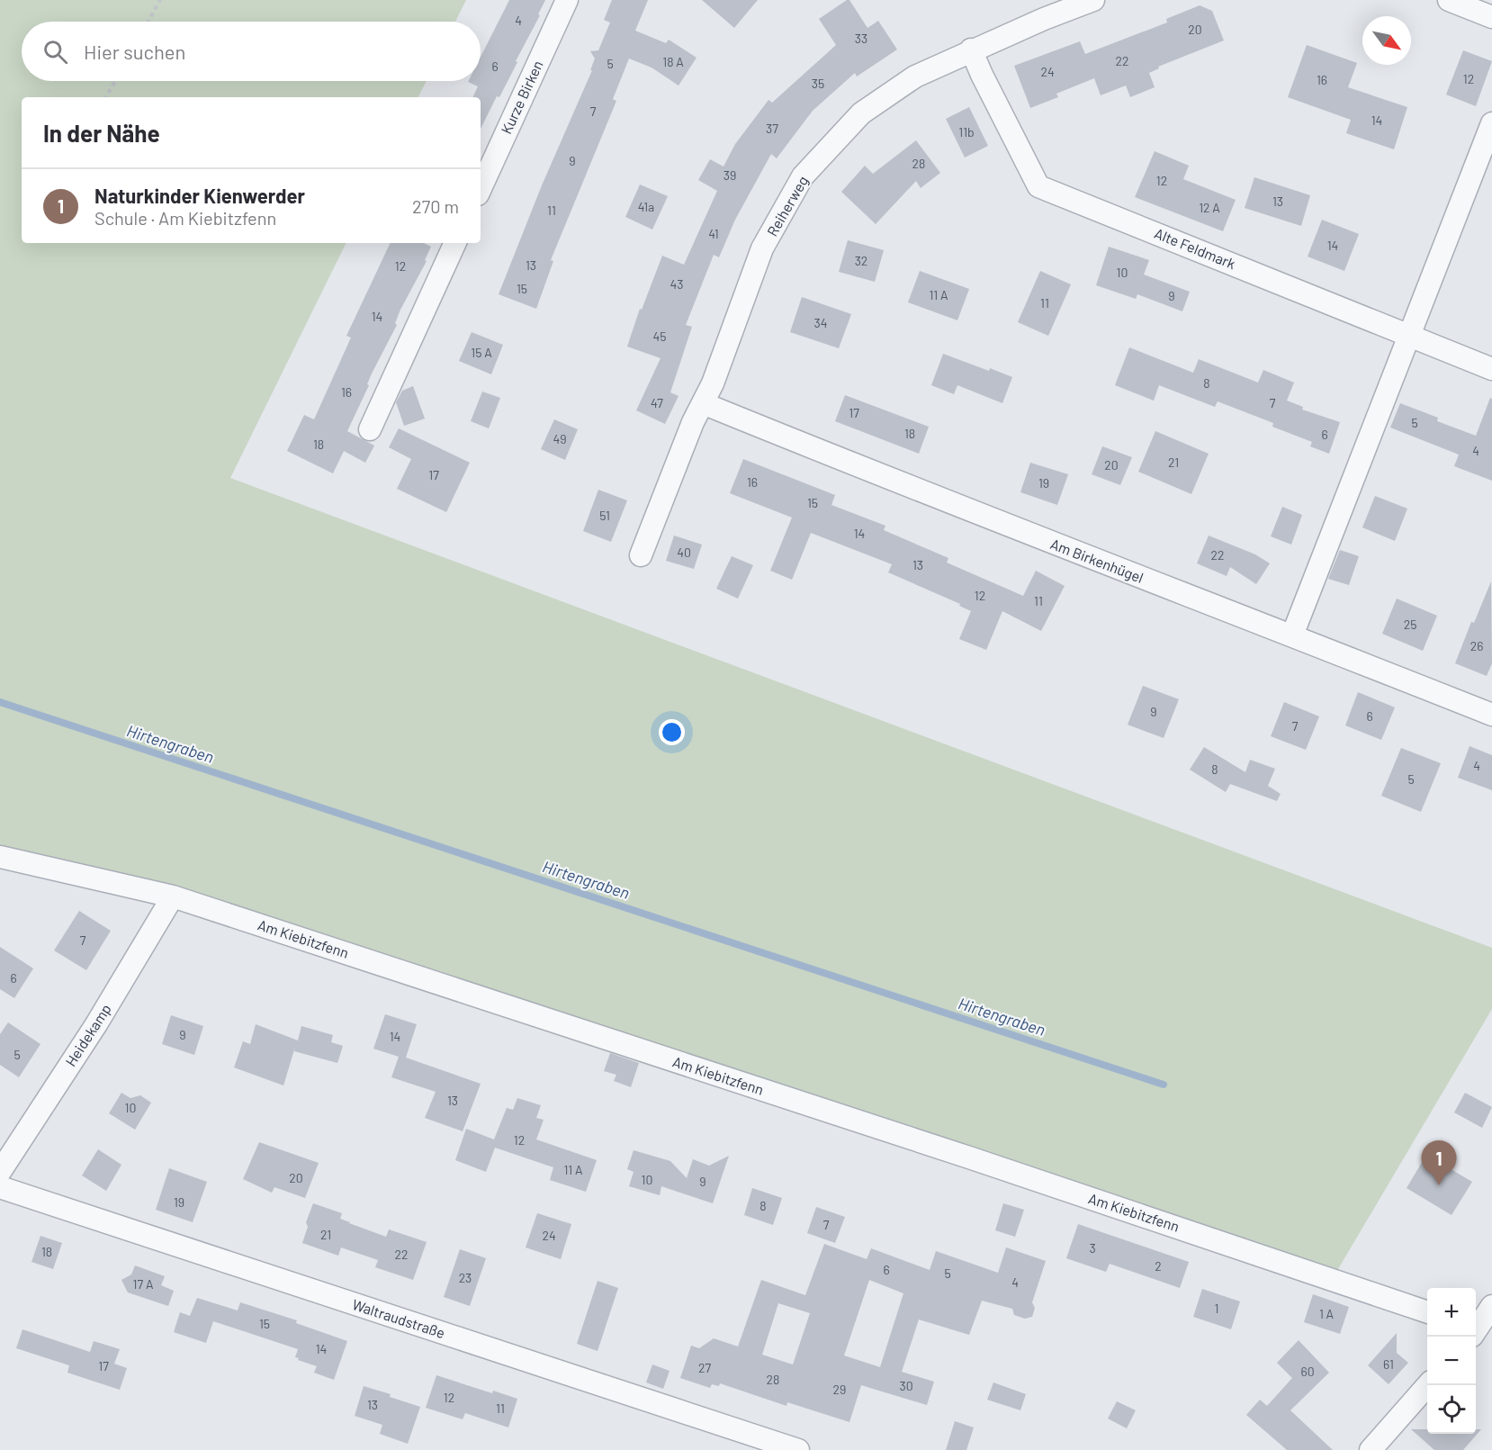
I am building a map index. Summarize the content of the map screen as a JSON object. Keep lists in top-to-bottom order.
{
  "streets": {
    "street": [
      "Kurze Birken",
      "Reiherweg",
      "Alte Feldmark",
      "Am Birkenhügel",
      "Am Kiebitzfenn",
      "Heidekamp",
      "Waltraudstraße"
    ]
  },
  "crossings": [
    ["Reiherweg", "Alte Feldmark"],
    ["Reiherweg", "Am Birkenhügel"],
    ["Am Kiebitzfenn", "Heidekamp"]
  ],
  "water": ["Hirtengraben"],
  "house_numbers": [
    "4",
    "20",
    "33",
    "22",
    "18 A",
    "5",
    "6",
    "24",
    "12",
    "16",
    "35",
    "7",
    "14",
    "37",
    "11b",
    "9",
    "28",
    "39",
    "12",
    "13",
    "41a",
    "12 A",
    "11",
    "41",
    "14",
    "32",
    "13",
    "12",
    "10",
    "43",
    "15",
    "11 A",
    "9",
    "11",
    "14",
    "34",
    "45",
    "15 A",
    "8",
    "16",
    "47",
    "7",
    "17",
    "5",
    "18",
    "6",
    "49",
    "18",
    "4",
    "21",
    "20",
    "17",
    "16",
    "19",
    "15",
    "51",
    "14",
    "40",
    "22",
    "13",
    "12",
    "11",
    "25",
    "26",
    "9",
    "6",
    "7",
    "4",
    "8",
    "5",
    "7",
    "6",
    "9",
    "14",
    "5",
    "13",
    "10",
    "12",
    "11 A",
    "20",
    "10",
    "9",
    "19",
    "8",
    "7",
    "21",
    "24",
    "3",
    "18",
    "22",
    "2",
    "6",
    "5",
    "23",
    "4",
    "17 A",
    "1",
    "1 A",
    "15",
    "14",
    "61",
    "17",
    "27",
    "60",
    "28",
    "30",
    "29",
    "12",
    "13",
    "11"
  ],
  "north": "bottom right",
  "page": {
    "search": "Hier suchen",
    "heading": "In der Nähe",
    "list": [
      {
        "mark": "1",
        "name": "Naturkinder Kienwerder",
        "note": "Schule · Am Kiebitzfenn",
        "value": "270 m"
      }
    ],
    "pins": "1",
    "map_buttons": ["+", "−"]
  }
}
